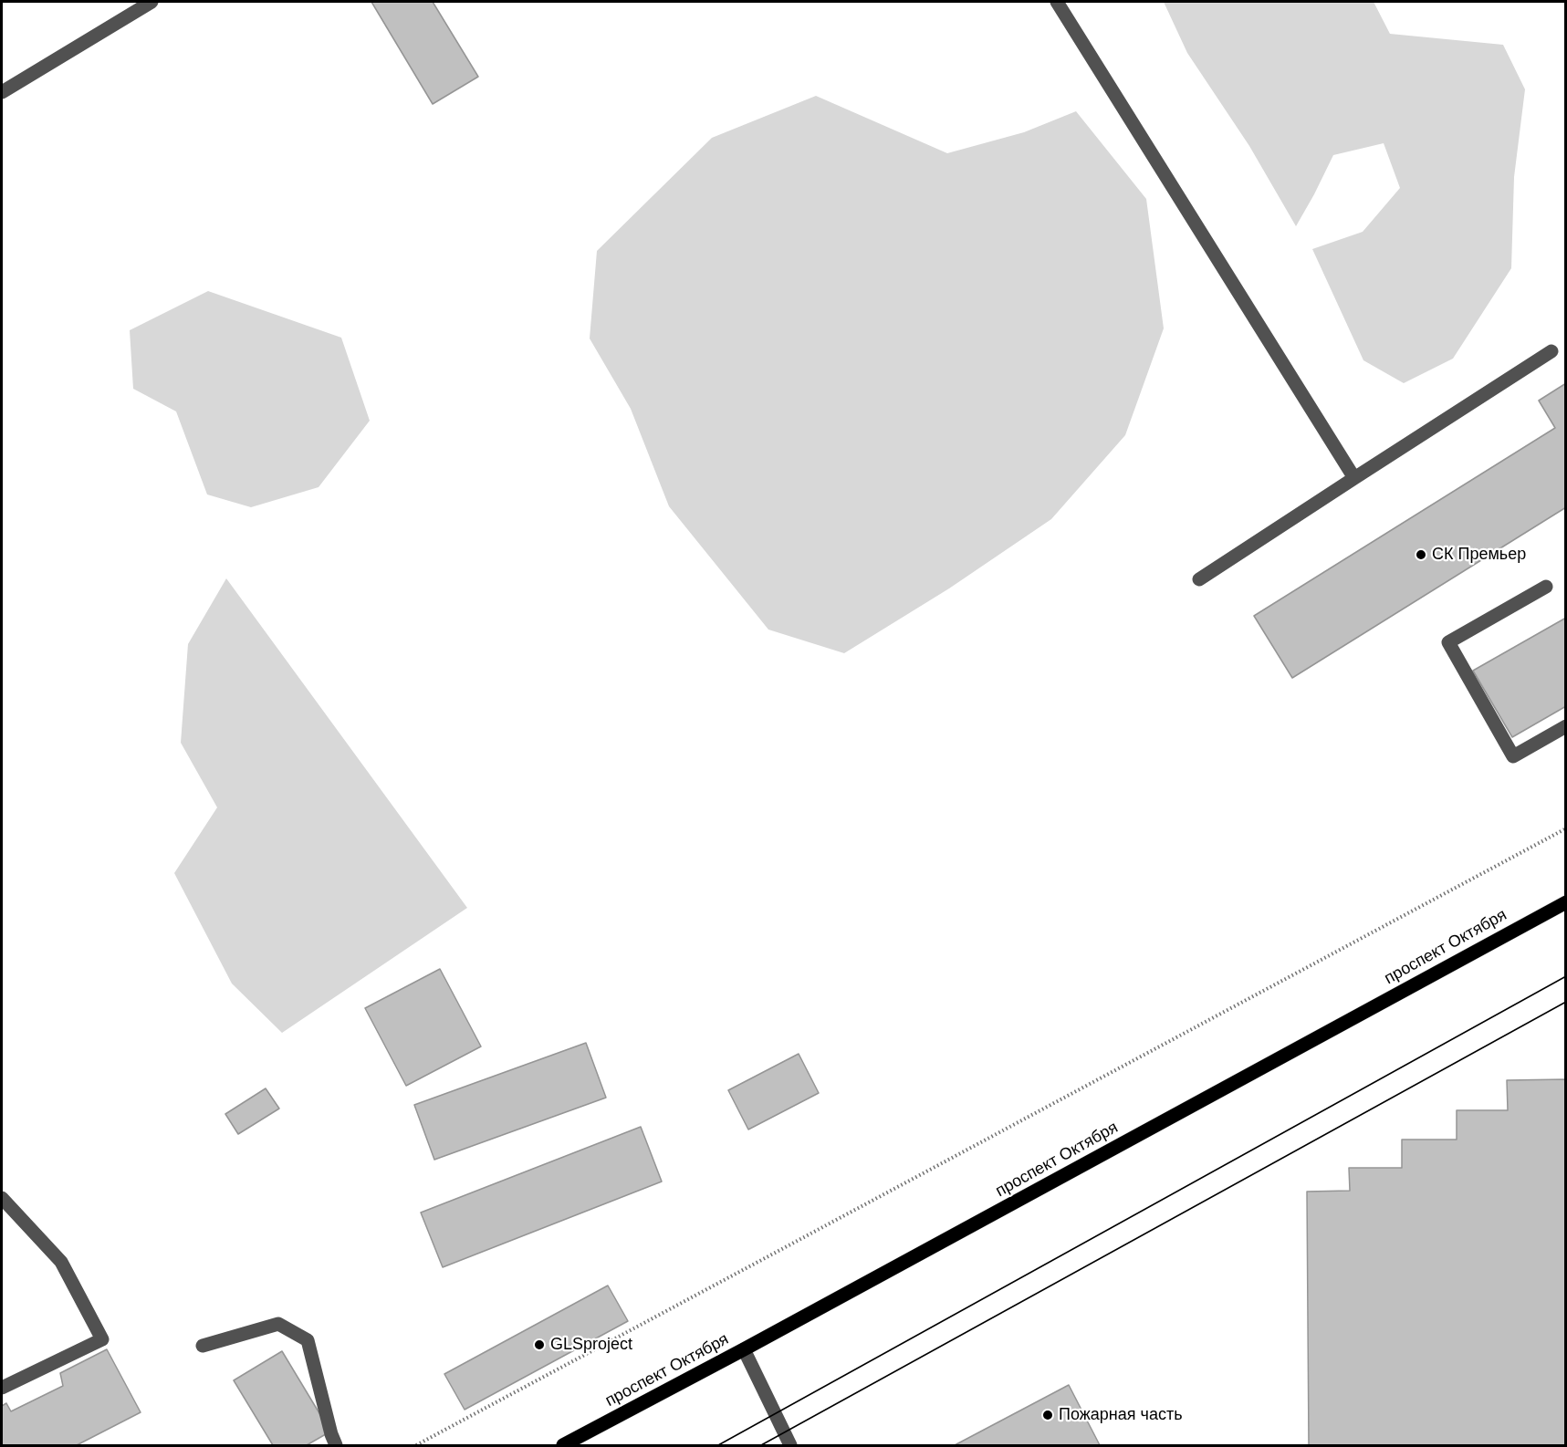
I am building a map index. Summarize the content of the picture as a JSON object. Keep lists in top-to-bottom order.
{
  "streets": {
    "main road": ["проспект Октября"]
  },
  "places": ["СК Премьер", "GLSproject", "Пожарная часть"]
}
